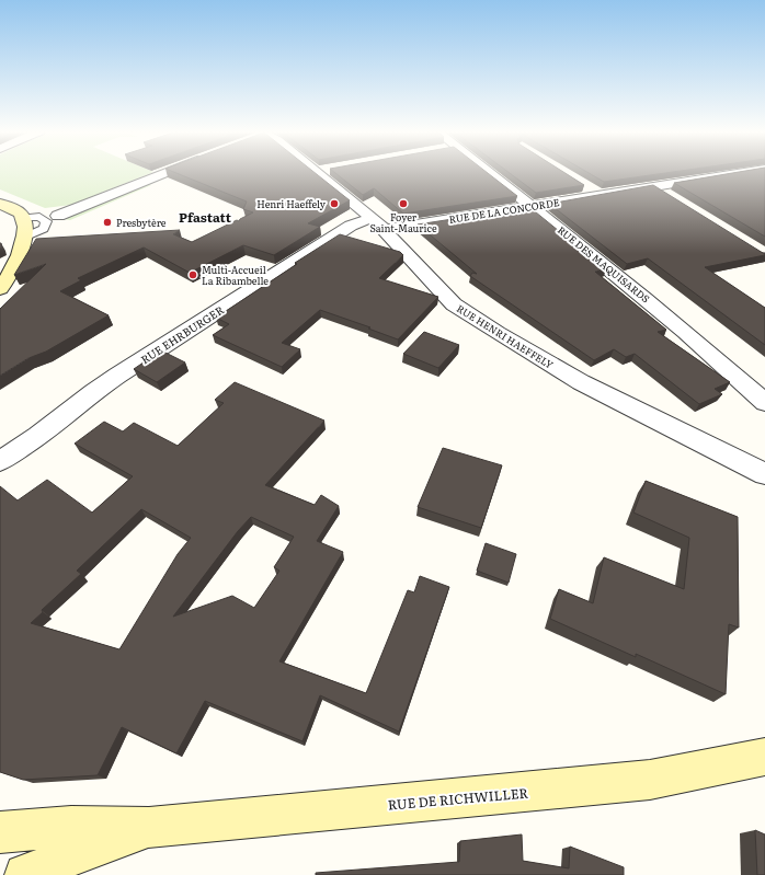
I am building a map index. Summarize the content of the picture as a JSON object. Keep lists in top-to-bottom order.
{
  "streets": {
    "main road": ["RUE DE RICHWILLER"],
    "street": [
      "RUE DE LA CONCORDE",
      "RUE DES MAQUISARDS",
      "RUE EHRBURGER",
      "RUE HENRI HAEFFELY"
    ]
  },
  "crossings": [
    ["RUE DE LA CONCORDE", "RUE DES MAQUISARDS"],
    ["RUE DE LA CONCORDE", "RUE EHRBURGER"],
    ["RUE DE LA CONCORDE", "RUE HENRI HAEFFELY"],
    ["RUE EHRBURGER", "RUE HENRI HAEFFELY"]
  ],
  "districts": ["Pfastatt"],
  "places": [
    "Henri Haeffely",
    "Foyer Saint-Maurice",
    "Presbytère",
    "Multi-Accueil La Ribambelle"
  ]
}
